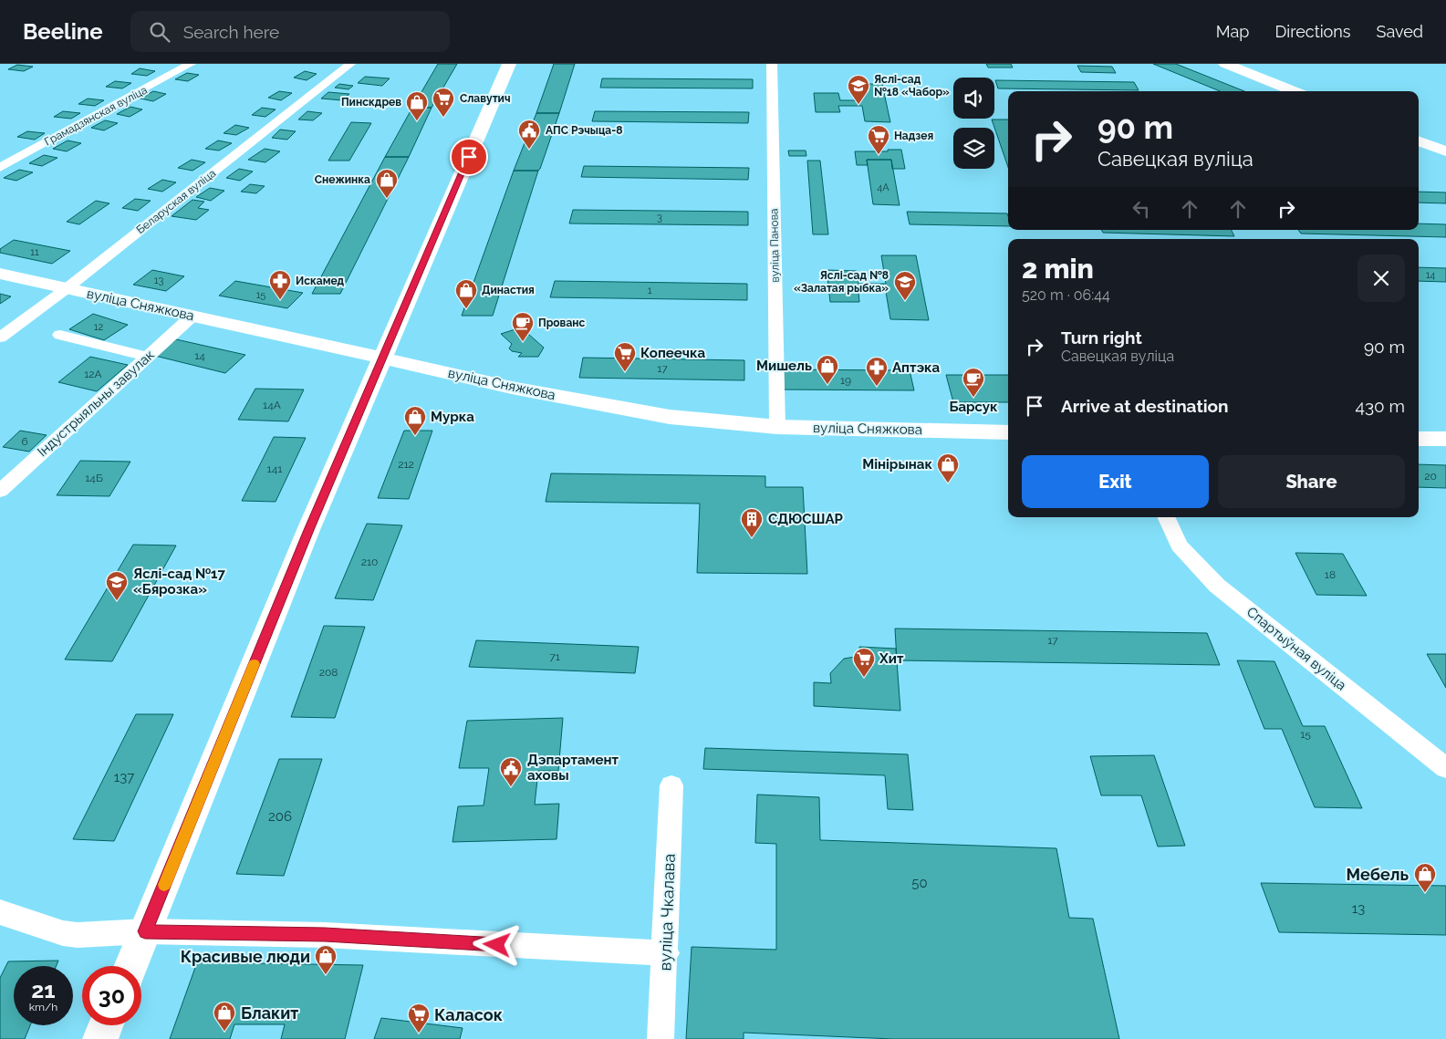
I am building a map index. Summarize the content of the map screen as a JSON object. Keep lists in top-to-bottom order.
{
  "streets": {
    "street": [
      "Грамадзянская вуліца",
      "Беларуская вуліца",
      "вуліца Панова",
      "вуліца Сняжкова",
      "Індустрыяльны завулак",
      "Спартыўная вуліца",
      "вуліца Чкалава"
    ]
  },
  "crossings": [
    ["Беларуская вуліца", "вуліца Сняжкова"],
    ["вуліца Панова", "вуліца Сняжкова"],
    ["вуліца Сняжкова", "Індустрыяльны завулак"]
  ],
  "places": {
    "school or university": ["Яслі-сад №18 «Чабор»", "Яслі-сад №8 «Залатая рыбка»", "Яслі-сад №17 «Бярозка»"],
    "supermarket": [
      "Славутич",
      "Надзея",
      "Копеечка",
      "Хит",
      "Каласок"
    ],
    "shop": [
      "Пинскдрев",
      "Снежинка",
      "Династия",
      "Мишель",
      "Мурка",
      "Мінірынак",
      "Мебель",
      "Красивые люди",
      "Блакит"
    ],
    "public building": ["АПС Рэчыца-8", "Дэпартамент аховы"],
    "pharmacy": ["Искамед", "Аптэка"],
    "cafe": ["Прованс", "Барсук"],
    "building": ["СДЮСШАР"]
  },
  "house_numbers": [
    "4А",
    "3",
    "11",
    "14",
    "13",
    "1",
    "15",
    "12",
    "14",
    "17",
    "12А",
    "19",
    "14А",
    "6",
    "212",
    "141",
    "20",
    "14Б",
    "210",
    "18",
    "17",
    "71",
    "208",
    "15",
    "137",
    "206",
    "50",
    "13"
  ],
  "page": {
    "header": "Beeline",
    "search": "Search here",
    "nav": ["Map", "Directions", "Saved"],
    "turn": ["90 m", "Савецкая вуліца"],
    "heading": ["2 min", "520 m · 06:44"],
    "list": [
      {
        "name": "Turn right",
        "note": "Савецкая вуліца",
        "value": "90 m"
      },
      {
        "name": "Arrive at destination",
        "value": "430 m"
      }
    ],
    "buttons": ["Exit", "Share"],
    "speed": "21 km/h",
    "limit": "30"
  }
}
